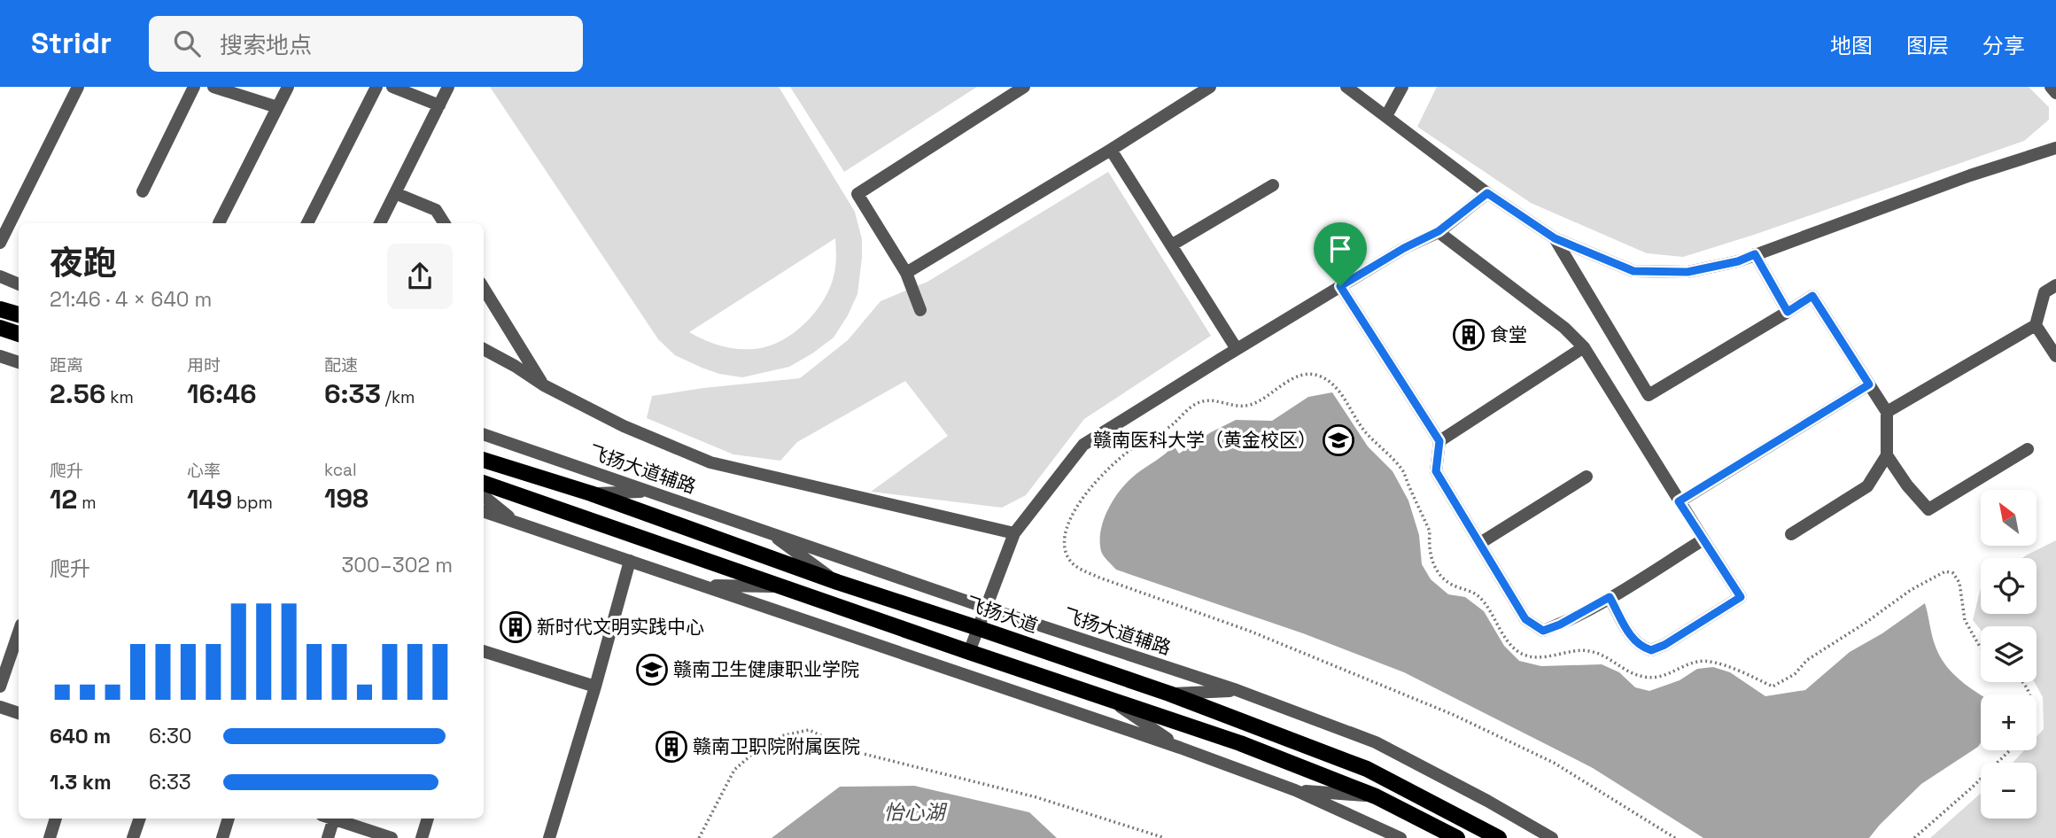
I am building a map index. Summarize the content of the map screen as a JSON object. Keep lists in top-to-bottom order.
{
  "streets": {
    "main road": ["飞扬大道"],
    "street": ["飞扬大道辅路"]
  },
  "water": ["怡心湖"],
  "places": {
    "building": ["食堂", "新时代文明实践中心", "赣南卫职院附属医院"],
    "school or university": ["赣南医科大学（黄金校区）", "赣南卫生健康职业学院"]
  },
  "north": "top left",
  "page": {
    "header": "Stridr",
    "search": "搜索地点",
    "nav": ["地图", "图层", "分享"],
    "heading": ["夜跑", "21:46 · 4 × 640 m"],
    "stats": [
      ["距离", "2.56 km"],
      ["用时", "16:46"],
      ["配速", "6:33 /km"],
      ["爬升", "12 m"],
      ["心率", "149 bpm"],
      ["kcal", "198"]
    ],
    "map_buttons": ["+", "−"],
    "chart": ["爬升", "300–302 m"],
    "list": [
      {
        "name": "640 m",
        "note": "6:30"
      },
      {
        "name": "1.3 km",
        "note": "6:33"
      }
    ]
  }
}
